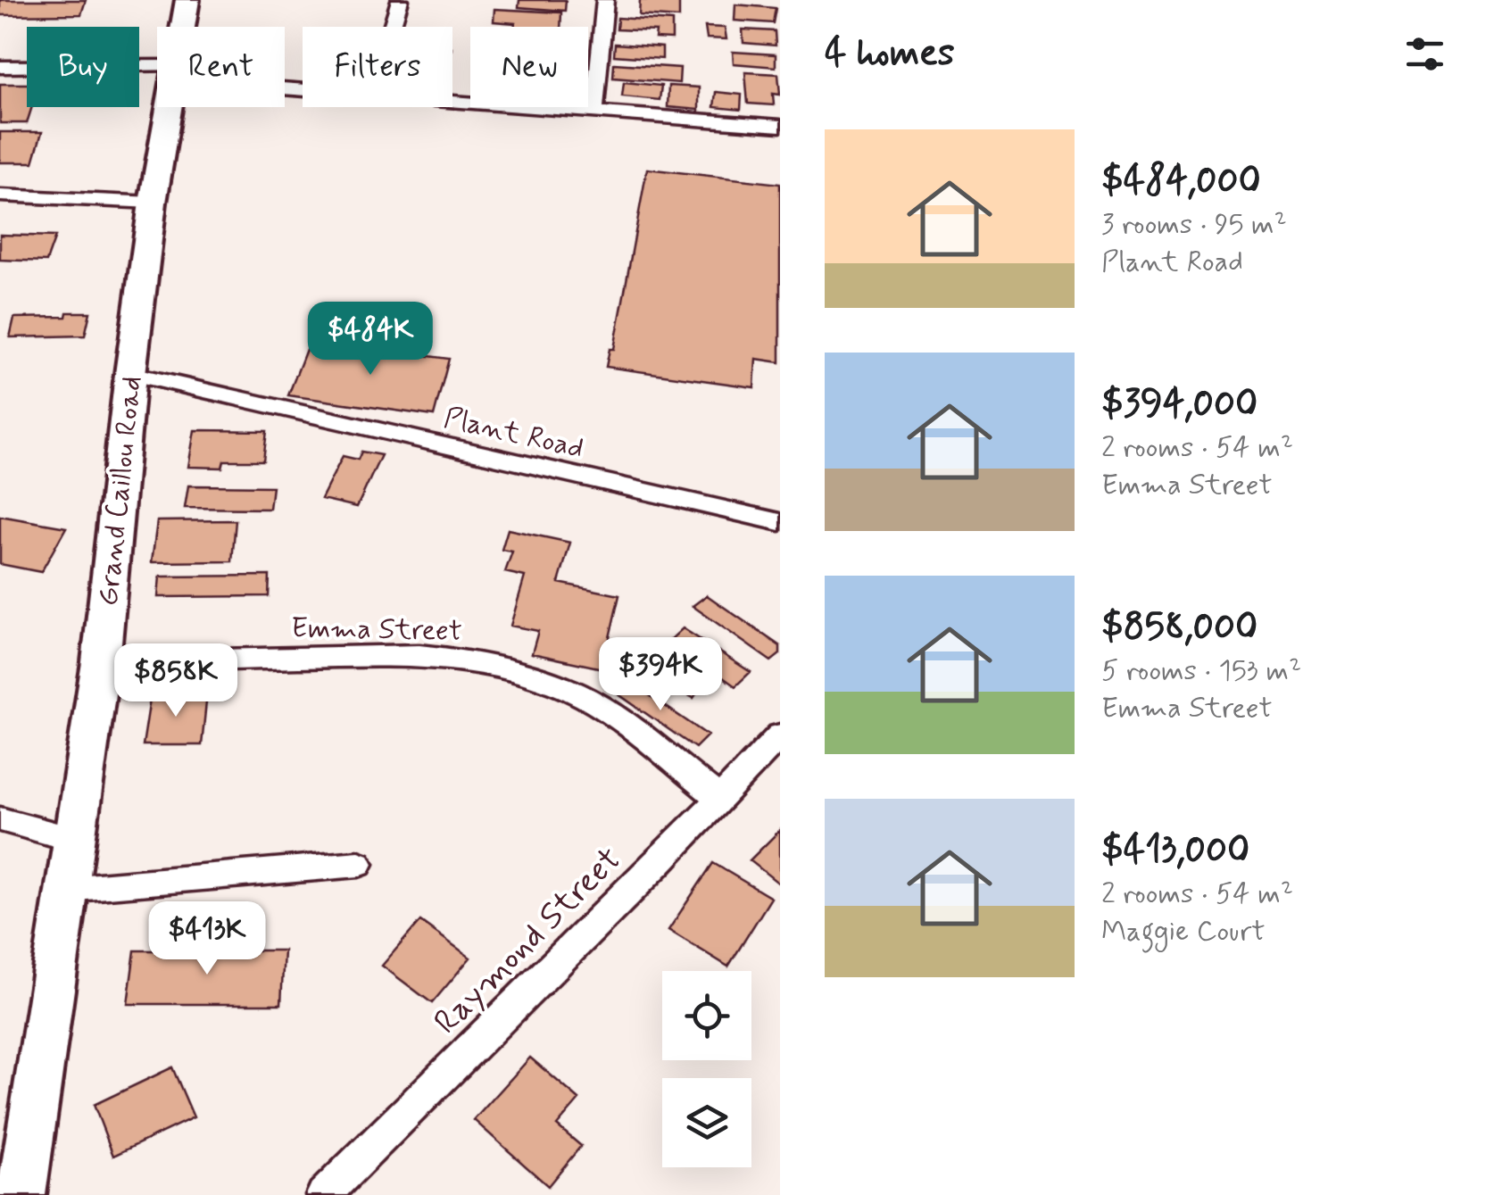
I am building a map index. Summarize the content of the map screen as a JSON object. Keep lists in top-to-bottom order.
{
  "streets": {
    "main road": ["Grand Caillou Road"],
    "street": ["Plant Road", "Emma Street", "Raymond Street"]
  },
  "crossings": [
    ["Plant Road", "Grand Caillou Road"],
    ["Grand Caillou Road", "Emma Street"],
    ["Emma Street", "Raymond Street"]
  ],
  "page": {
    "heading": "4 homes",
    "chip": [
      "Buy",
      "Rent",
      "Filters",
      "New"
    ],
    "list": [
      {
        "name": "$484,000",
        "note": "3 rooms · 95 m² · Plant Road"
      },
      {
        "name": "$394,000",
        "note": "2 rooms · 54 m² · Emma Street"
      },
      {
        "name": "$858,000",
        "note": "5 rooms · 153 m² · Emma Street"
      },
      {
        "name": "$413,000",
        "note": "2 rooms · 54 m² · Maggie Court"
      }
    ],
    "price": [
      "$484K",
      "$394K",
      "$858K",
      "$413K"
    ]
  }
}
